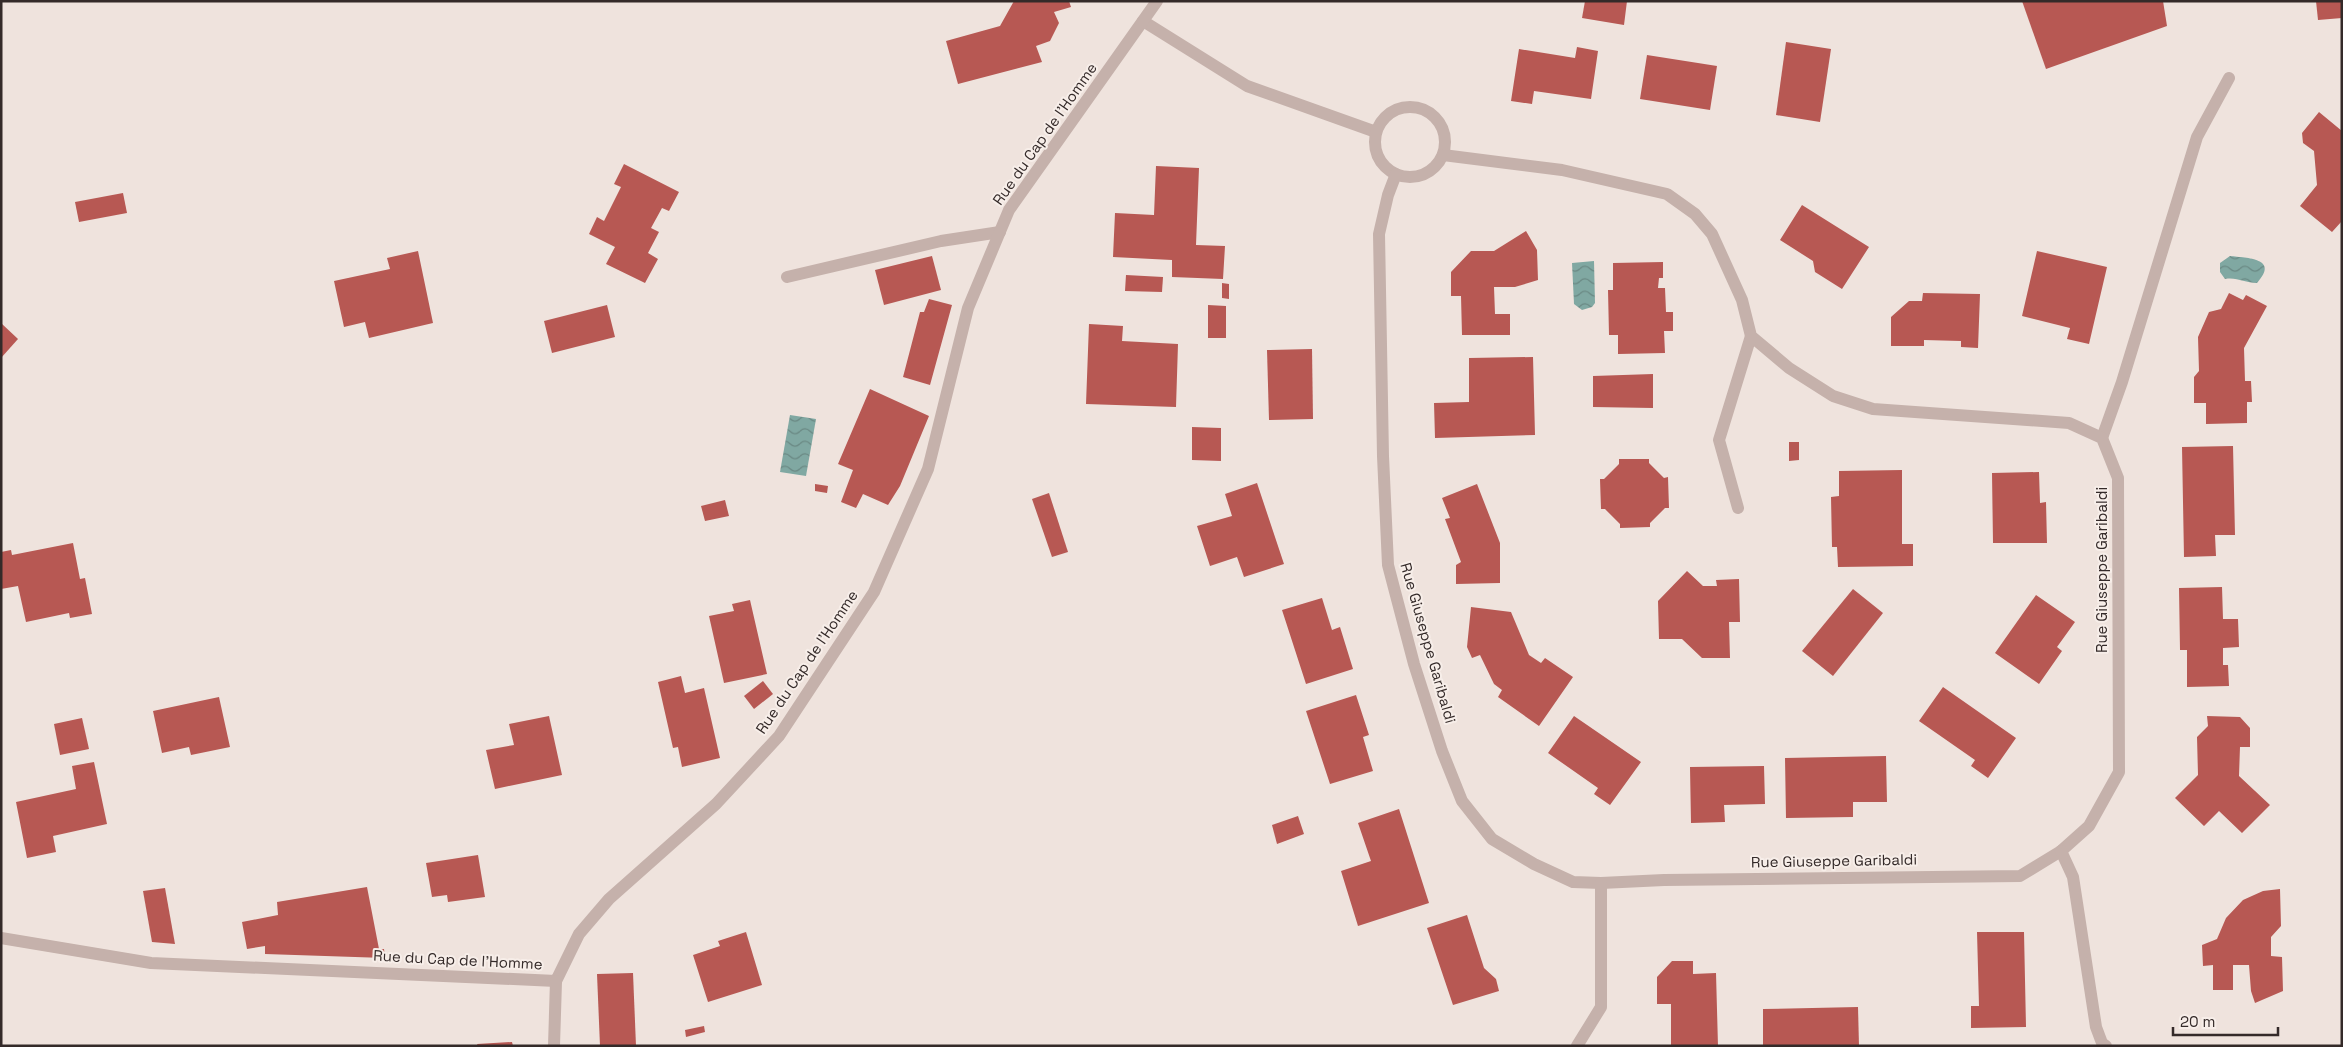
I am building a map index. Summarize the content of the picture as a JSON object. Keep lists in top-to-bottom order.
{
  "streets": {
    "street": ["Rue du Cap de l'Homme", "Rue Giuseppe Garibaldi"]
  },
  "scale_bar": "20 m"
}
